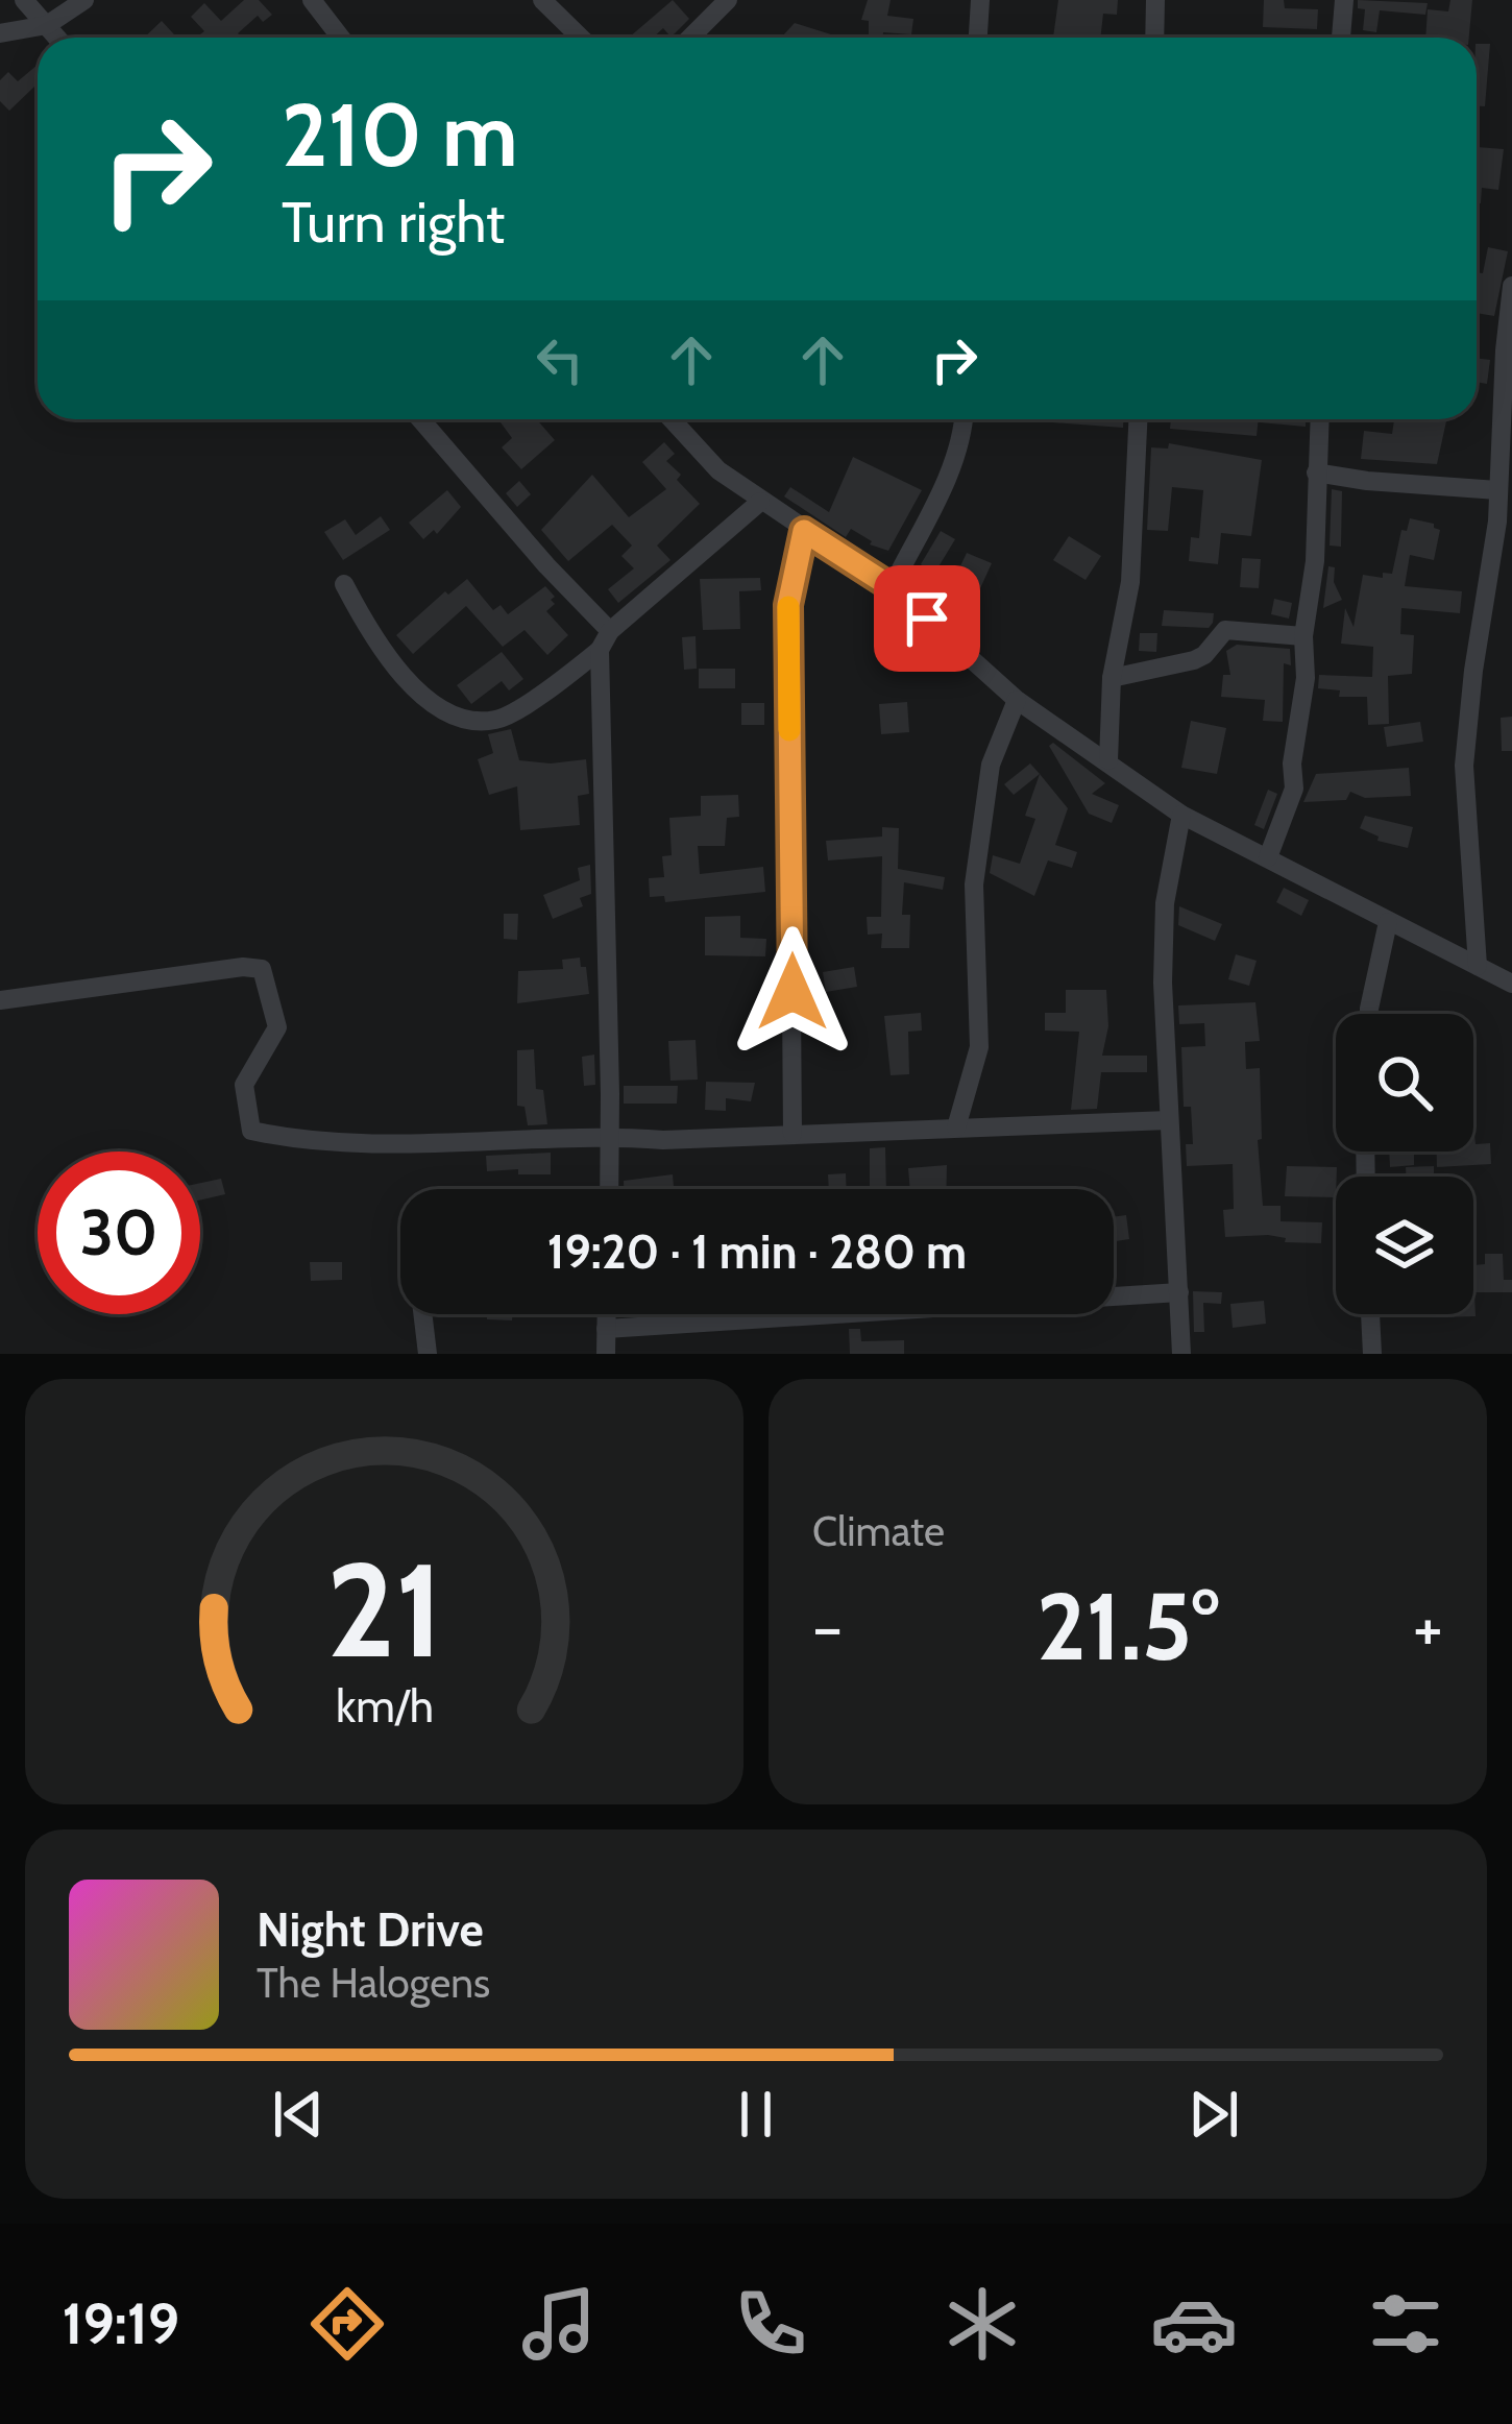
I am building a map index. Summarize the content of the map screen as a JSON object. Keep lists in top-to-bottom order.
{
  "page": {
    "turn": ["210 m", "Turn right"],
    "limit": "30",
    "trip": "19:20 · 1 min · 280 m",
    "tile": "Climate",
    "heat": ["−", "21.5°", "+"],
    "song": ["Night Drive", "The Halogens"],
    "tabs": "19:19",
    "gauge": ["21", "km/h"]
  }
}
